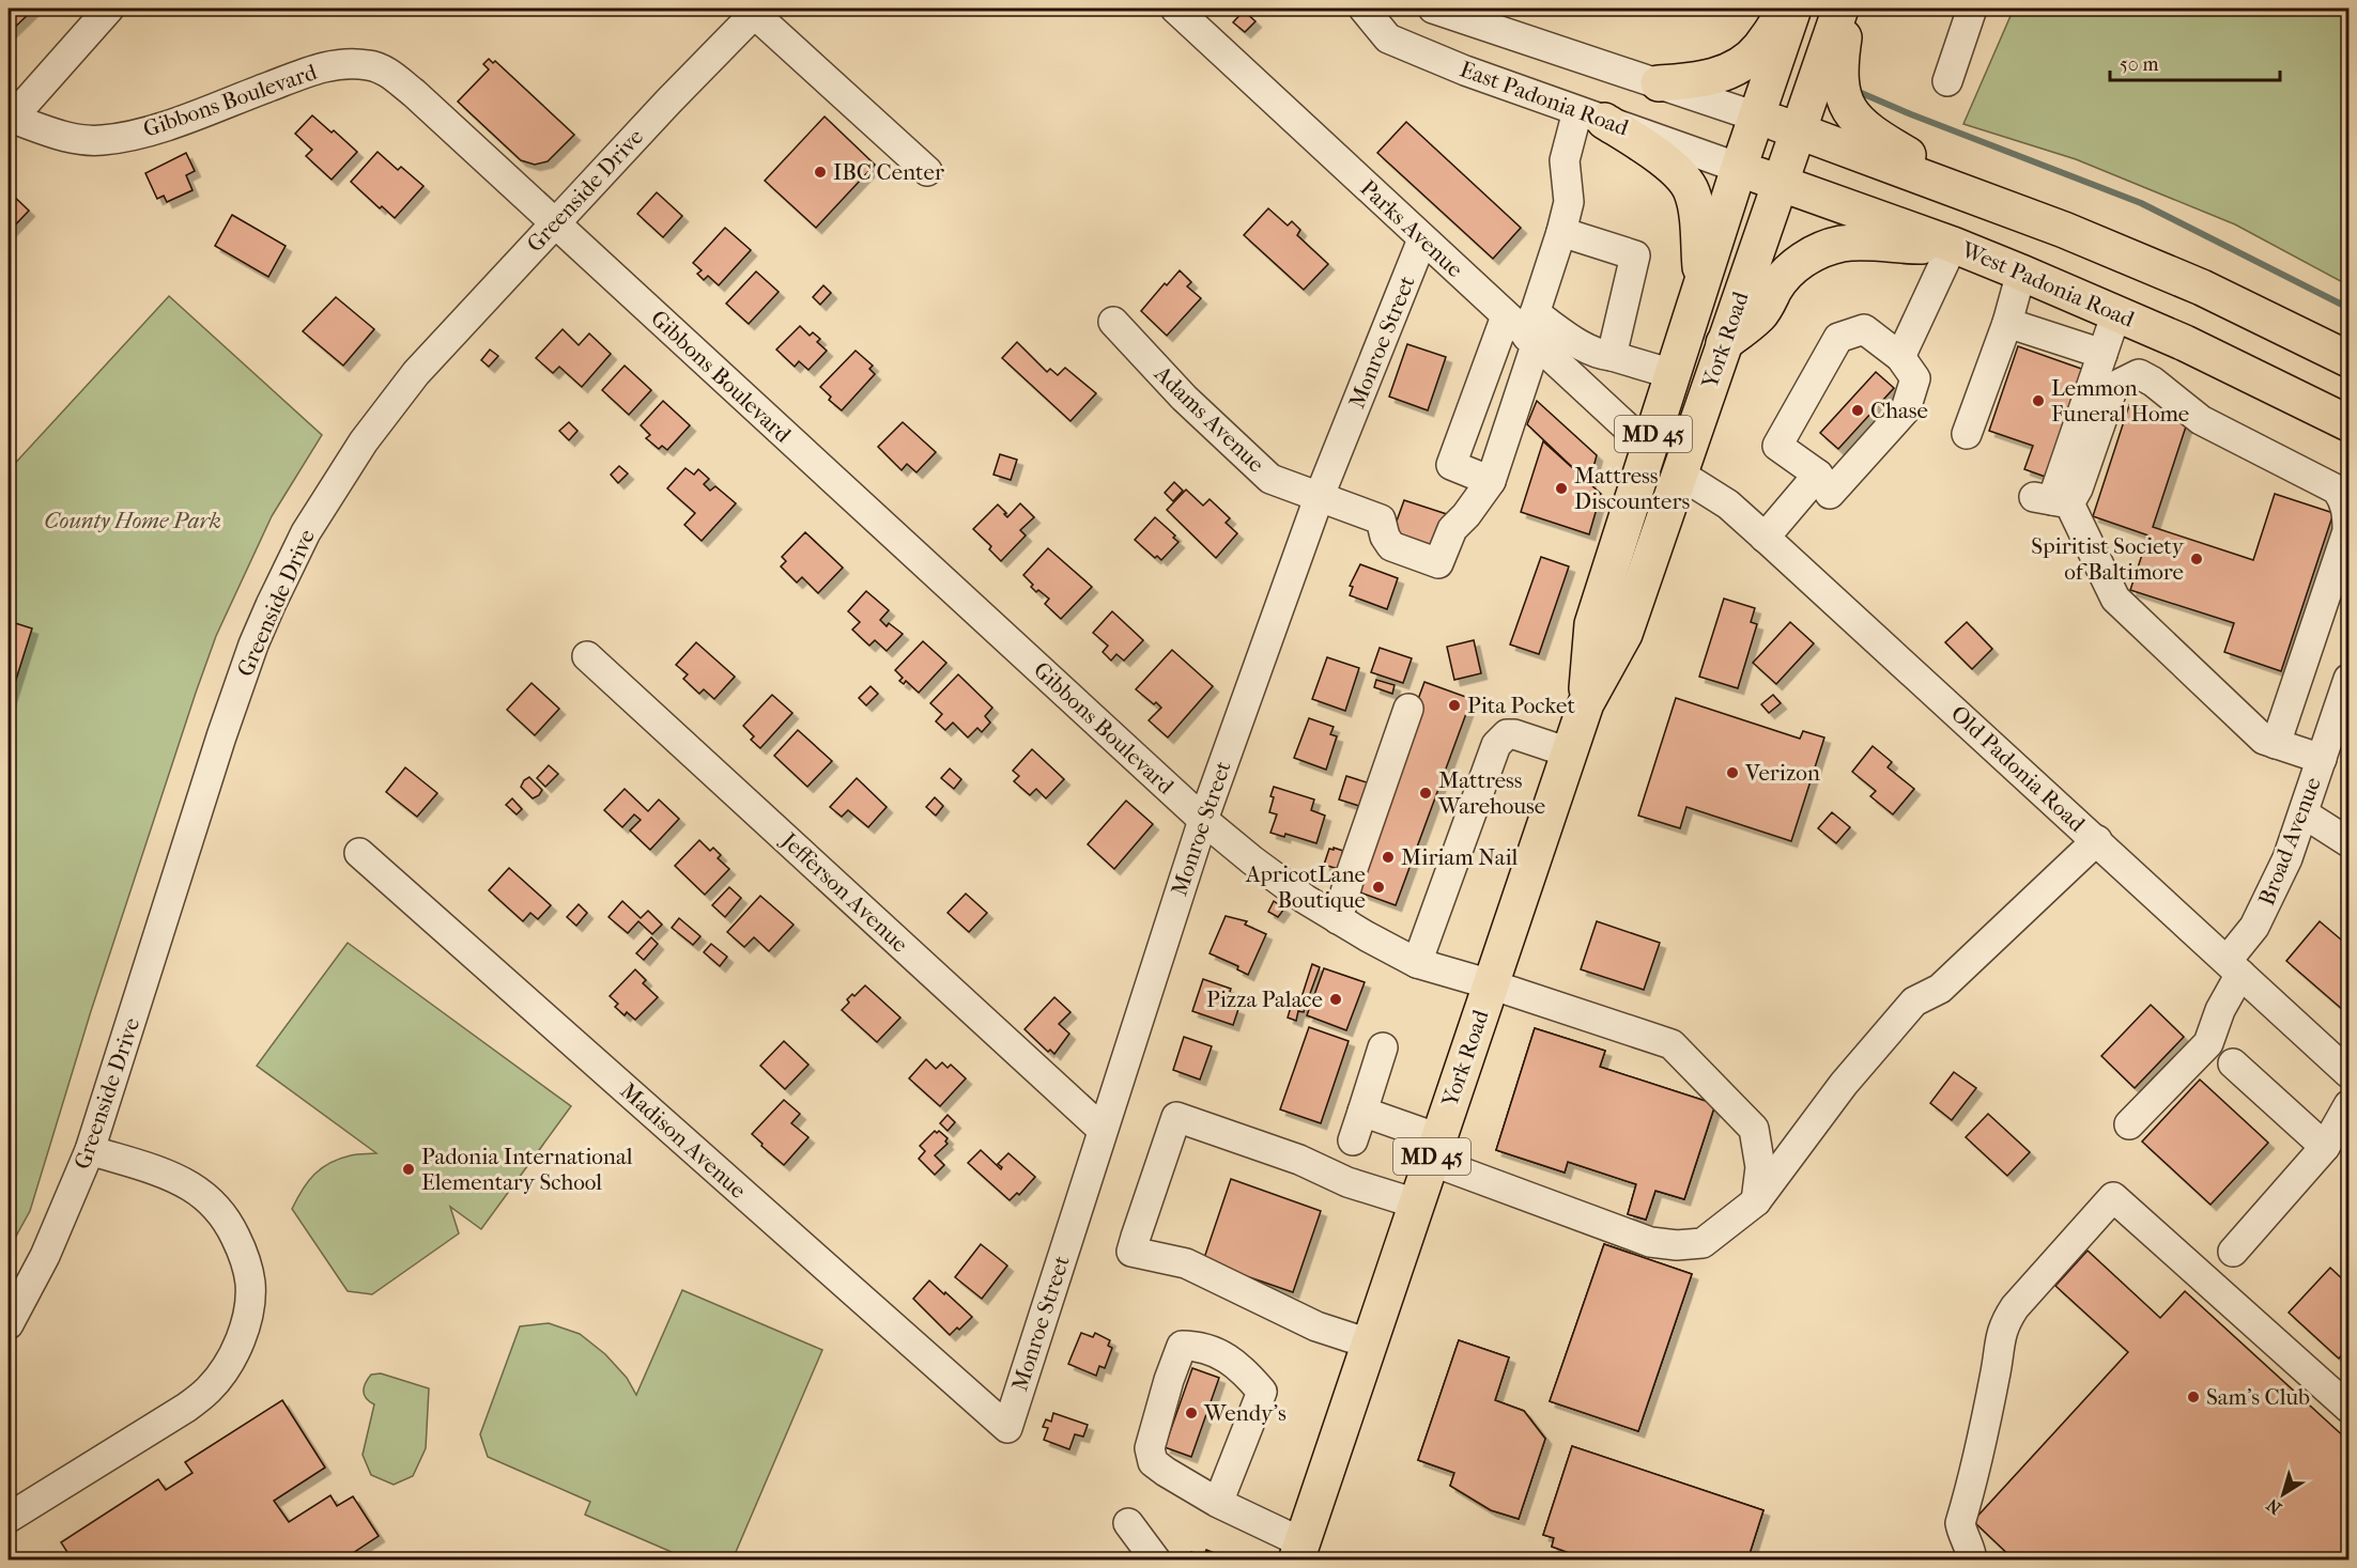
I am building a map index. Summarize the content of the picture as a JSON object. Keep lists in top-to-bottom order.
{
  "streets": {
    "main road": ["West Padonia Road", "York Road", "MD 45"],
    "street": [
      "East Padonia Road",
      "Gibbons Boulevard",
      "Greenside Drive",
      "Parks Avenue",
      "Monroe Street",
      "Adams Avenue",
      "Old Padonia Road",
      "Broad Avenue",
      "Jefferson Avenue",
      "Madison Avenue"
    ]
  },
  "crossings": [
    ["East Padonia Road", "West Padonia Road"],
    ["East Padonia Road", "York Road"],
    ["Gibbons Boulevard", "Greenside Drive"],
    ["Gibbons Boulevard", "York Road"],
    ["Gibbons Boulevard", "Monroe Street"],
    ["Parks Avenue", "York Road"],
    ["Parks Avenue", "Monroe Street"],
    ["West Padonia Road", "York Road"],
    ["York Road", "Old Padonia Road"],
    ["Monroe Street", "Adams Avenue"],
    ["Monroe Street", "Jefferson Avenue"],
    ["Monroe Street", "Madison Avenue"],
    ["Old Padonia Road", "Broad Avenue"]
  ],
  "parks": ["County Home Park"],
  "places": [
    "IBC Center",
    "Lemmon Funeral Home",
    "Chase",
    "Mattress Discounters",
    "Spiritist Society of Baltimore",
    "Pita Pocket",
    "Verizon",
    "Mattress Warehouse",
    "Miriam Nail",
    "ApricotLane Boutique",
    "Pizza Palace",
    "Padonia International Elementary School",
    "Sam's Club",
    "Wendy's"
  ],
  "scale_bar": "50 m",
  "north": "bottom left"
}
